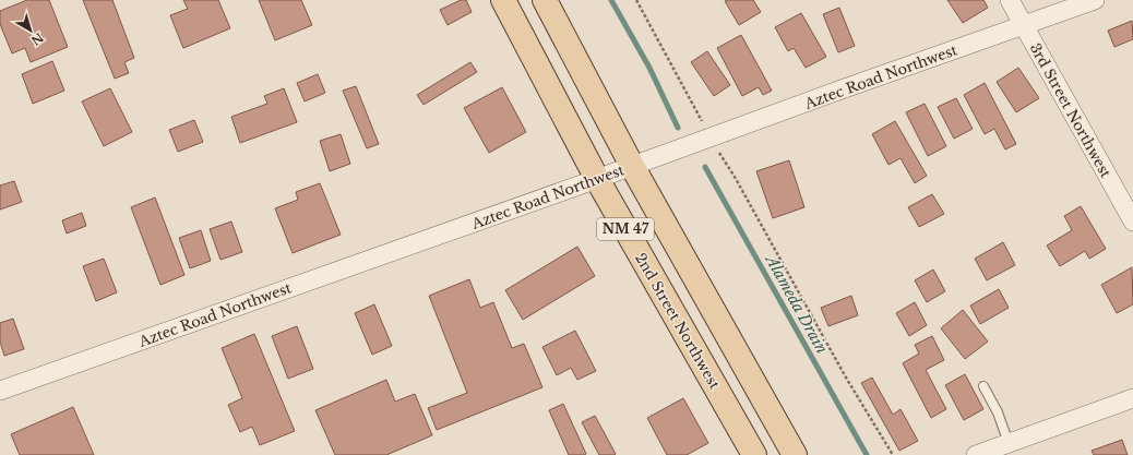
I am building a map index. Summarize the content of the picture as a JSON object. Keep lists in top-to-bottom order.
{
  "streets": {
    "main road": ["NM 47", "2nd Street Northwest"],
    "street": ["Aztec Road Northwest", "3rd Street Northwest"]
  },
  "crossings": [
    ["Aztec Road Northwest", "3rd Street Northwest"],
    ["Aztec Road Northwest", "NM 47"],
    ["Aztec Road Northwest", "2nd Street Northwest"]
  ],
  "water": ["Alameda Drain"],
  "north": "bottom right"
}
